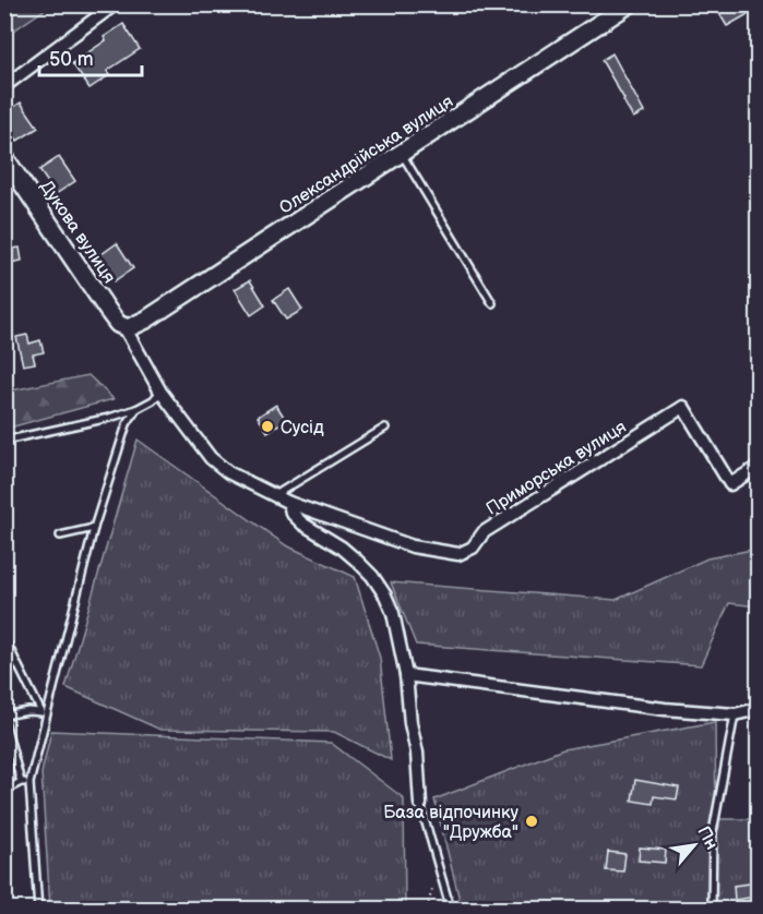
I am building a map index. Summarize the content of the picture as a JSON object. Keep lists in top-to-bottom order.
{
  "streets": {
    "street": ["Олександрійська вулиця", "Дукова вулиця", "Приморська вулиця"]
  },
  "crossings": [
    ["Олександрійська вулиця", "Дукова вулиця"]
  ],
  "places": ["Сусід", "База відпочинку \"Дружба\""],
  "scale_bar": "50 m",
  "north": "top right"
}
